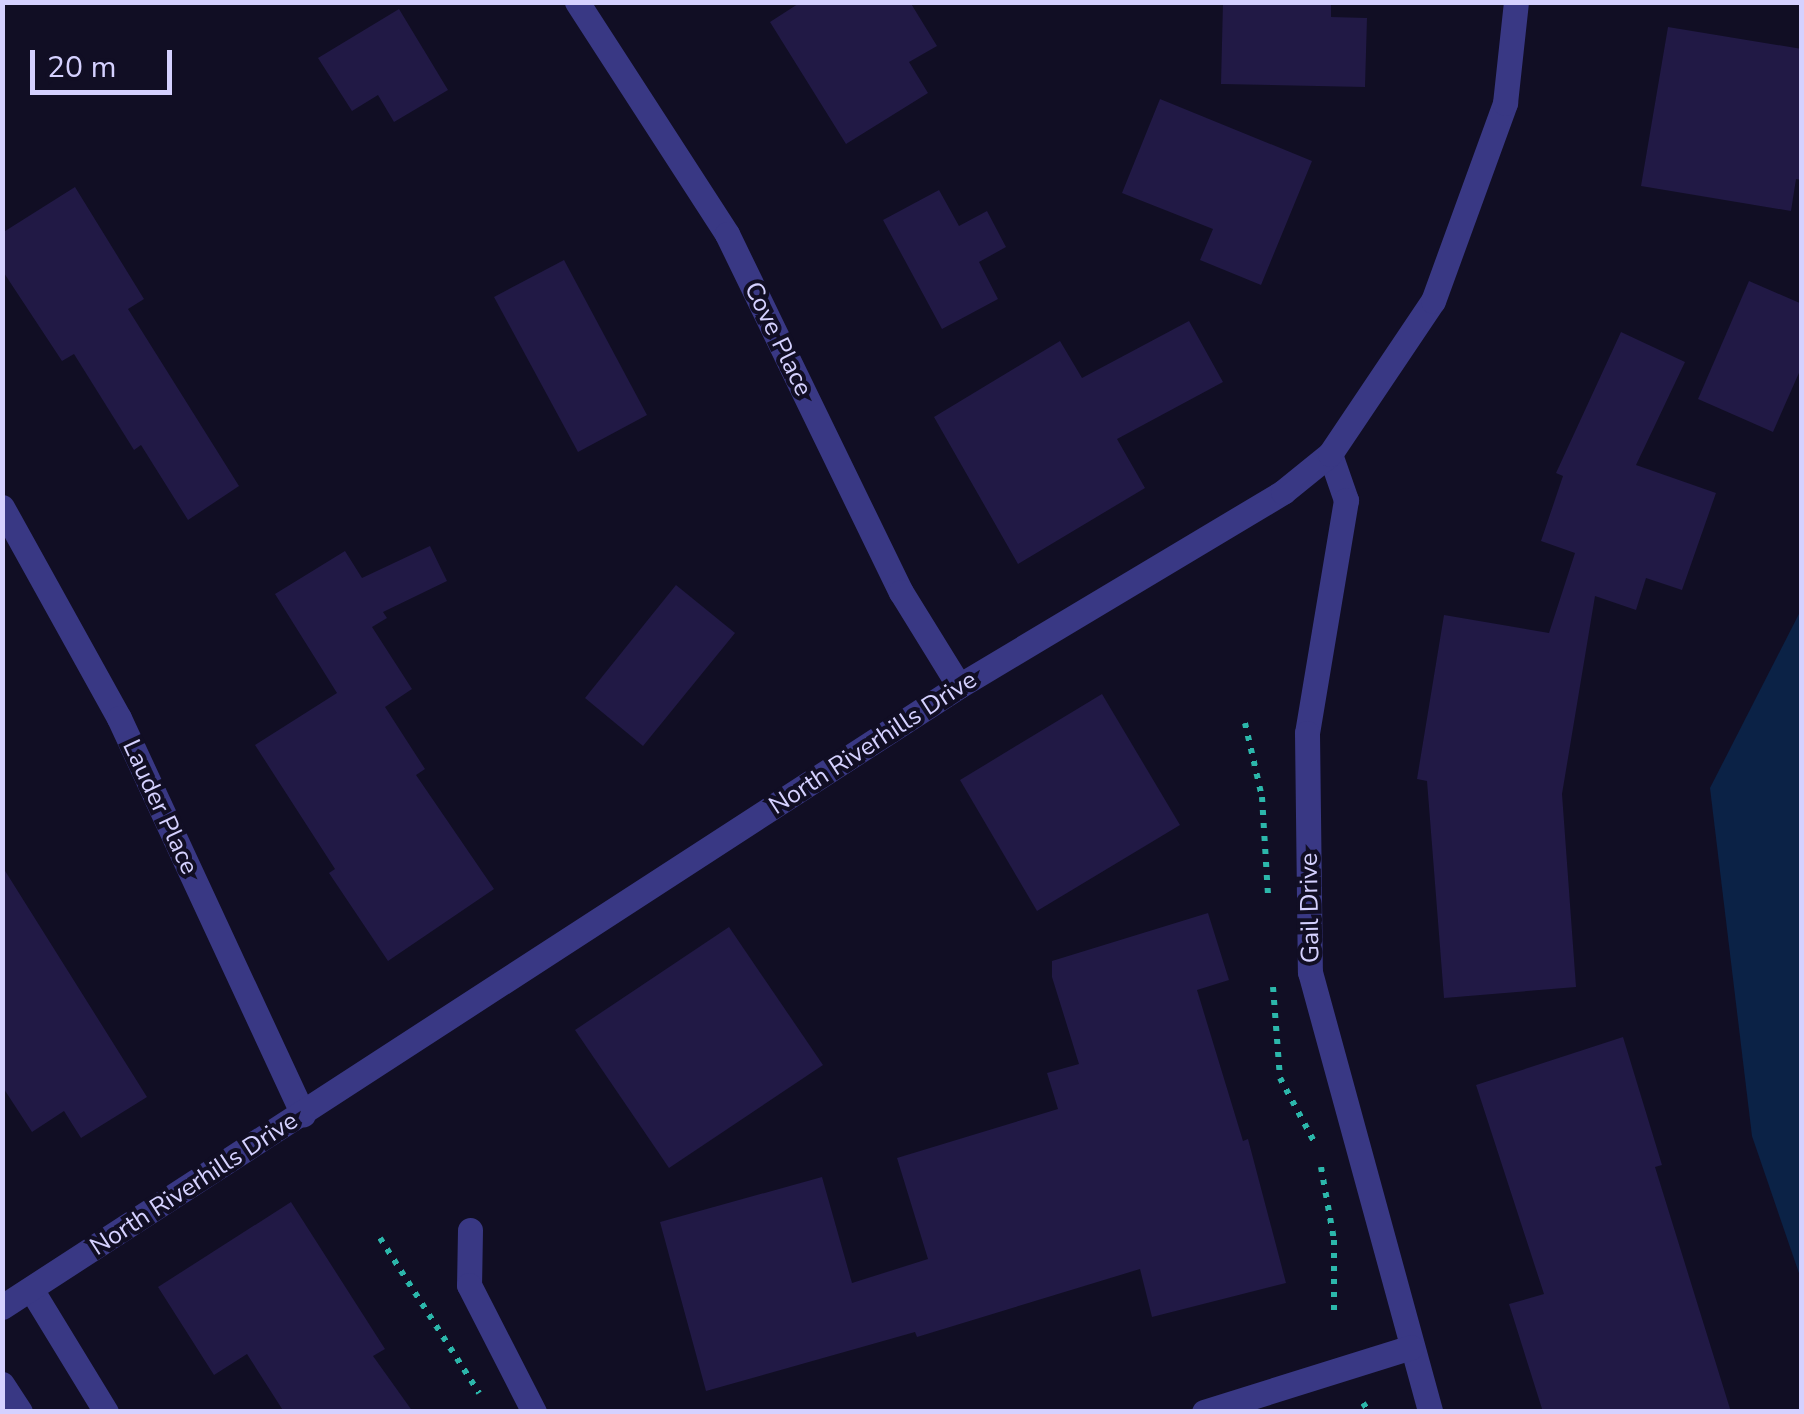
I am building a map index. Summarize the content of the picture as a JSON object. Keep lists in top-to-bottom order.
{
  "streets": {
    "street": [
      "Cove Place",
      "North Riverhills Drive",
      "Lauder Place",
      "Gail Drive"
    ]
  },
  "crossings": [
    ["Cove Place", "North Riverhills Drive"],
    ["North Riverhills Drive", "Lauder Place"],
    ["North Riverhills Drive", "Gail Drive"]
  ],
  "scale_bar": "20 m"
}
